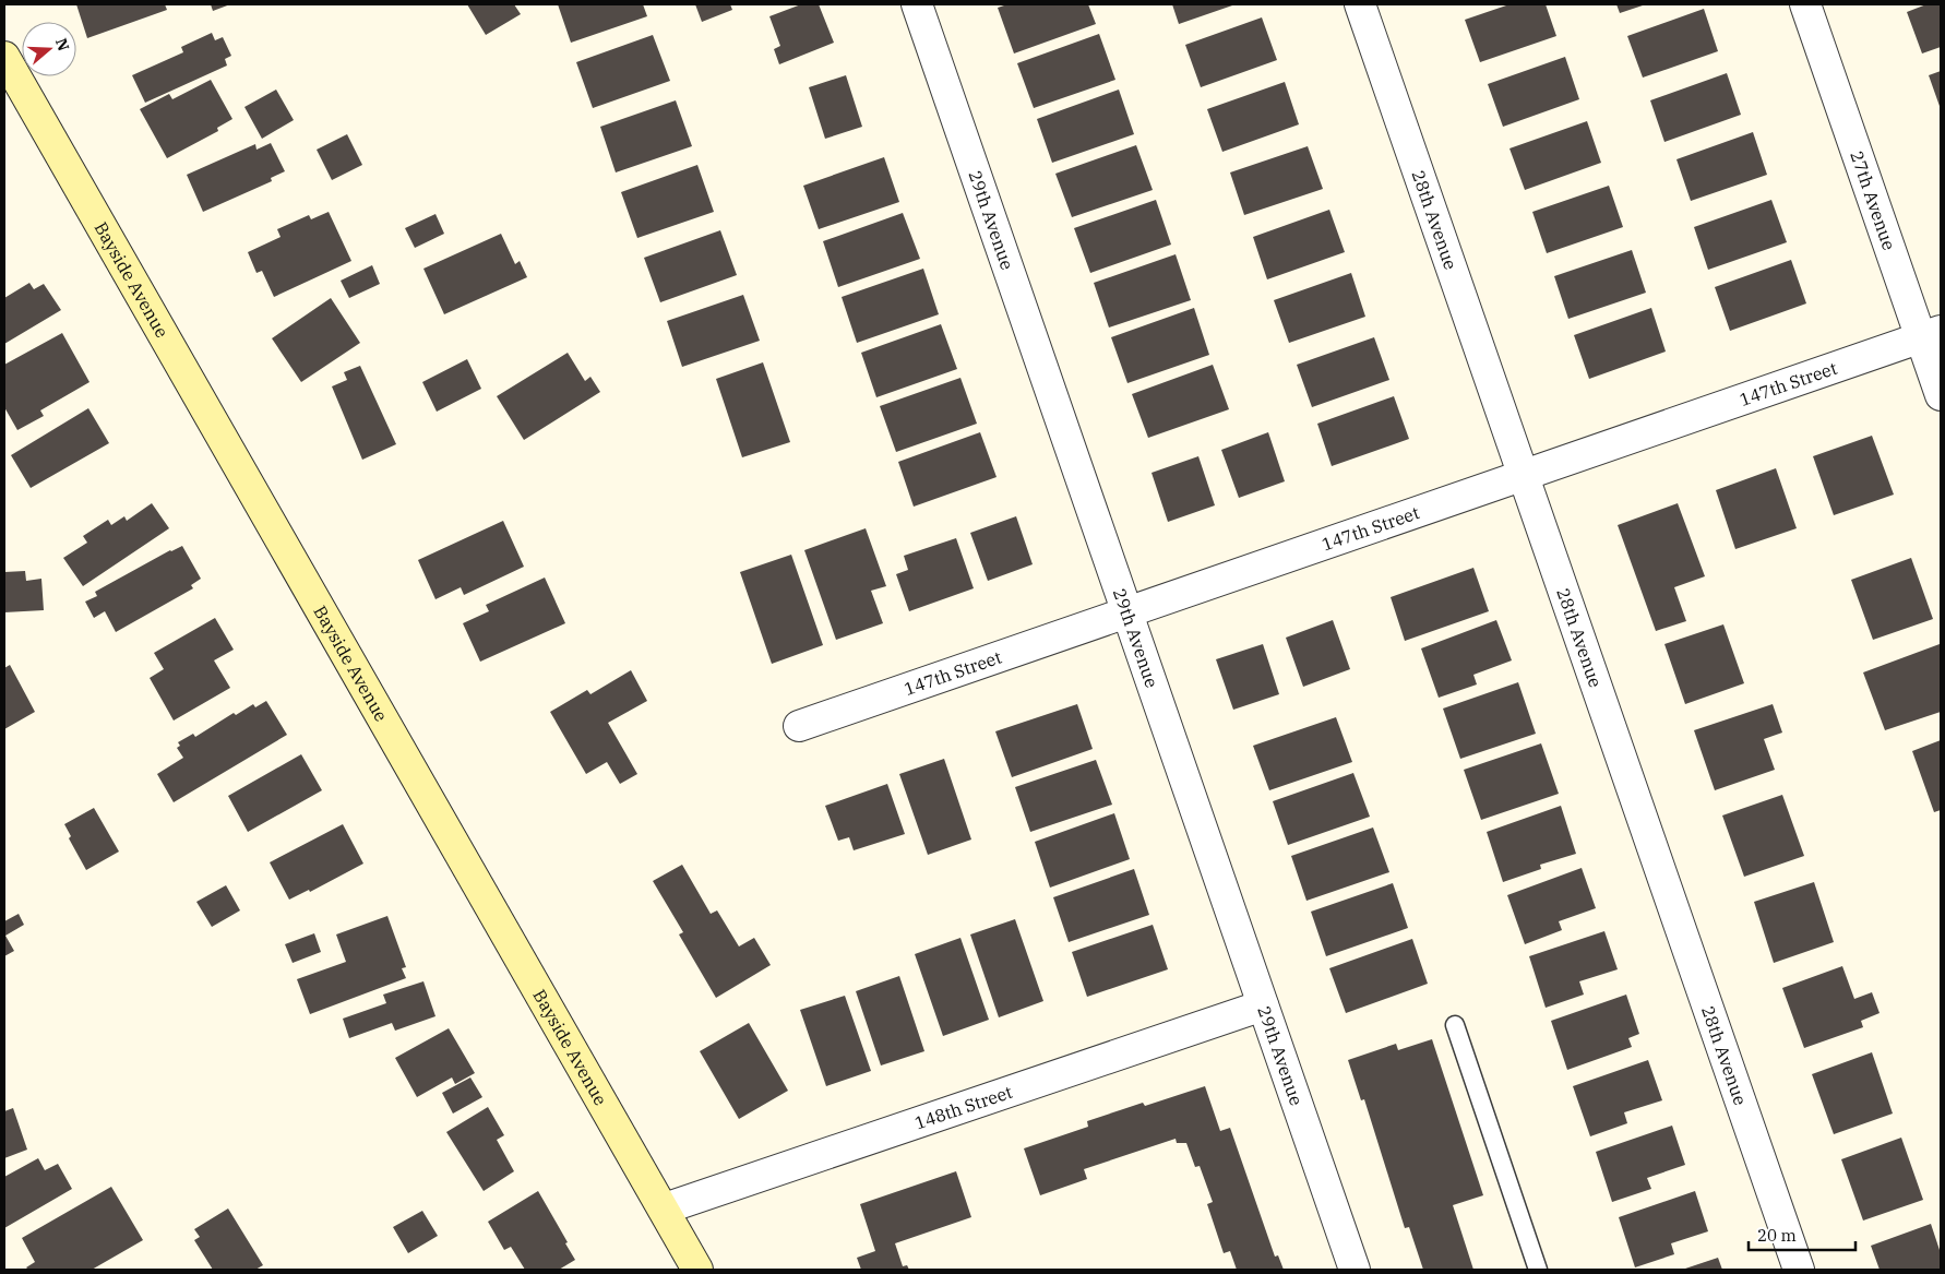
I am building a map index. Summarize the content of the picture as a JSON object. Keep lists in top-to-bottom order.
{
  "streets": {
    "street": [
      "27th Avenue",
      "29th Avenue",
      "28th Avenue",
      "Bayside Avenue",
      "147th Street",
      "148th Street"
    ]
  },
  "crossings": [
    ["27th Avenue", "147th Street"],
    ["29th Avenue", "147th Street"],
    ["29th Avenue", "148th Street"],
    ["28th Avenue", "147th Street"],
    ["Bayside Avenue", "148th Street"]
  ],
  "scale_bar": "20 m",
  "north": "right"
}
